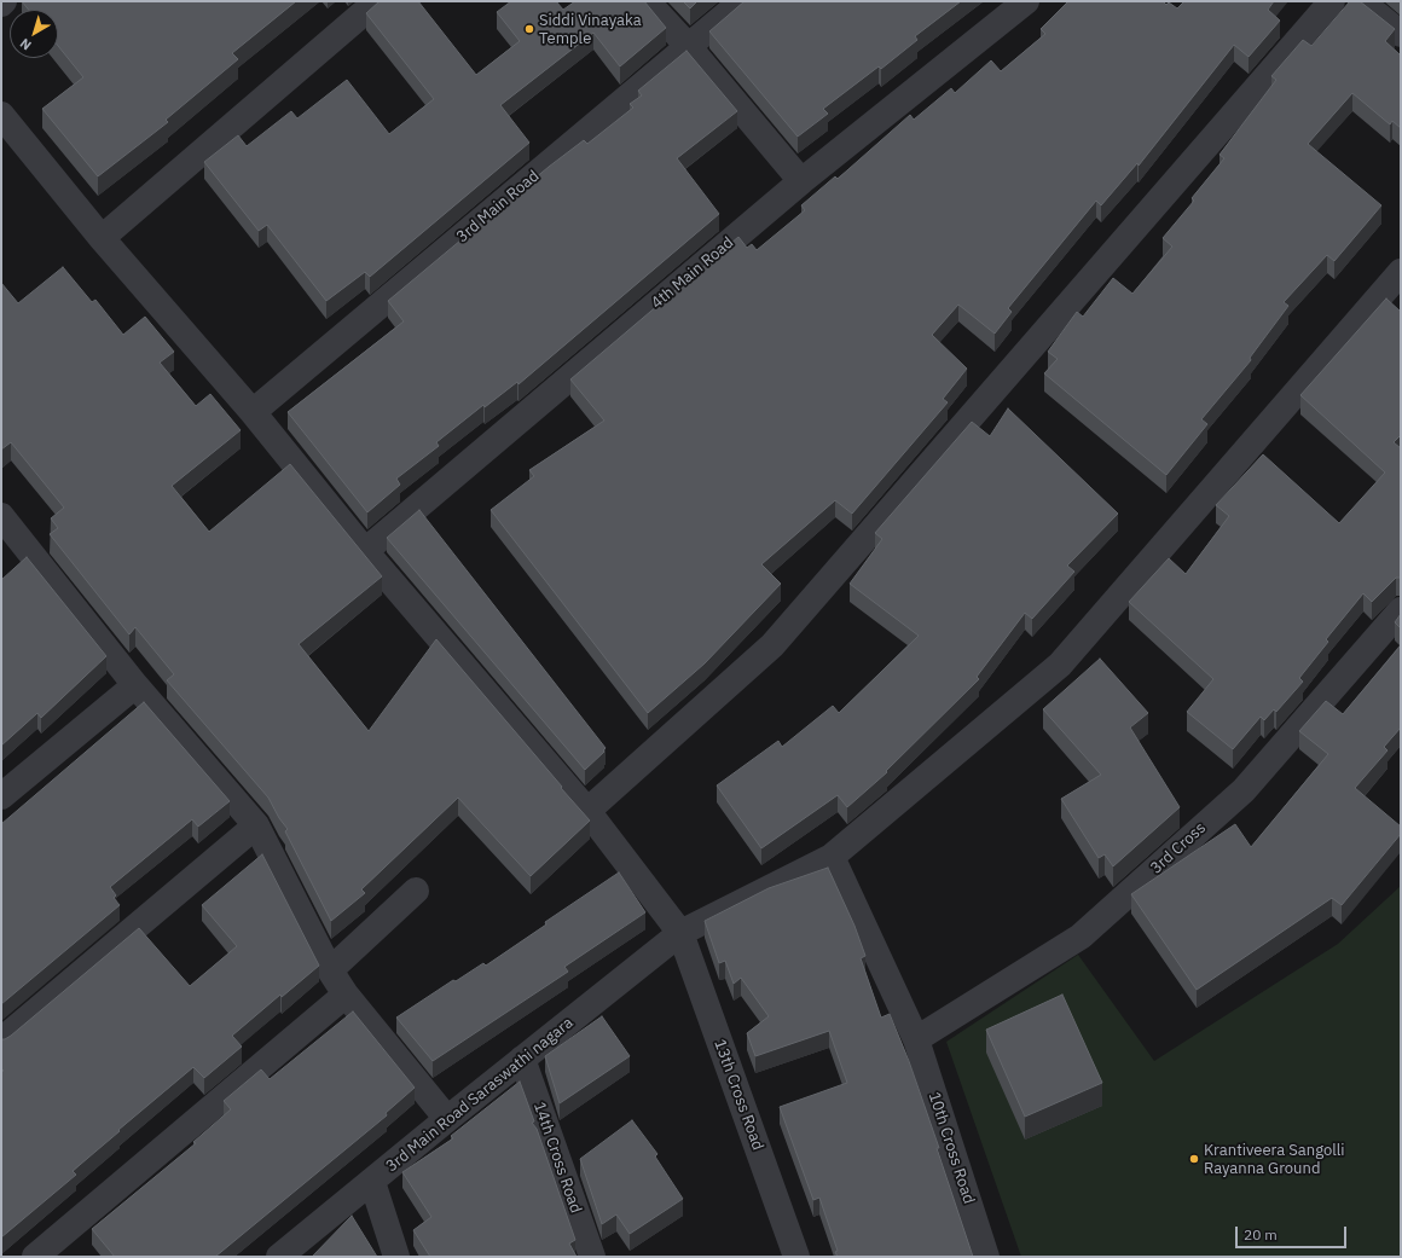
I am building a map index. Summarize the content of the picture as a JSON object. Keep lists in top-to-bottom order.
{
  "streets": {
    "street": [
      "3rd Main Road",
      "4th Main Road",
      "3rd Cross",
      "3rd Main Road Saraswathi nagara",
      "13th Cross Road",
      "10th Cross Road",
      "14th Cross Road"
    ]
  },
  "crossings": [
    ["3rd Main Road", "13th Cross Road"],
    ["4th Main Road", "13th Cross Road"],
    ["3rd Cross", "10th Cross Road"],
    ["3rd Main Road Saraswathi nagara", "13th Cross Road"],
    ["3rd Main Road Saraswathi nagara", "10th Cross Road"],
    ["3rd Main Road Saraswathi nagara", "14th Cross Road"]
  ],
  "places": ["Siddi Vinayaka Temple", "Krantiveera Sangolli Rayanna Ground"],
  "scale_bar": "20 m",
  "north": "bottom left"
}
